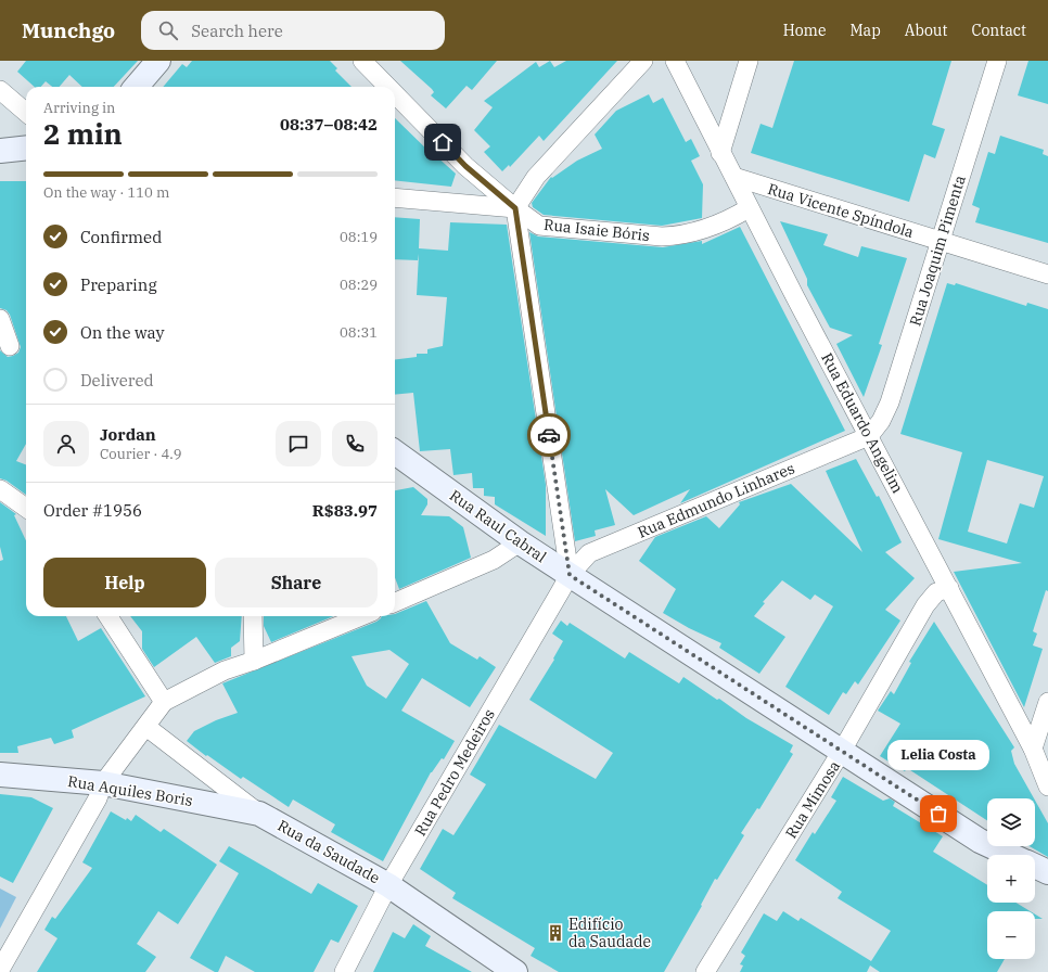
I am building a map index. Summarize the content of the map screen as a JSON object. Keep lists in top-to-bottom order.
{
  "streets": {
    "main road": ["Rua Raul Cabral", "Rua Aquiles Boris", "Rua da Saudade"],
    "street": [
      "Rua Vicente Spíndola",
      "Rua Isaie Bóris",
      "Rua Joaquim Pimenta",
      "Rua Eduardo Angelim",
      "Rua Edmundo Linhares",
      "Rua Pedro Medeiros",
      "Rua Mimosa"
    ]
  },
  "crossings": [
    ["Rua Vicente Spíndola", "Rua Joaquim Pimenta"],
    ["Rua Vicente Spíndola", "Rua Eduardo Angelim"],
    ["Rua Isaie Bóris", "Rua Eduardo Angelim"],
    ["Rua Joaquim Pimenta", "Rua Eduardo Angelim"],
    ["Rua Joaquim Pimenta", "Rua Edmundo Linhares"],
    ["Rua Eduardo Angelim", "Rua Edmundo Linhares"],
    ["Rua Eduardo Angelim", "Rua Mimosa"],
    ["Rua Edmundo Linhares", "Rua Raul Cabral"],
    ["Rua Edmundo Linhares", "Rua Pedro Medeiros"],
    ["Rua Raul Cabral", "Rua Pedro Medeiros"],
    ["Rua Raul Cabral", "Rua Mimosa"],
    ["Rua Pedro Medeiros", "Rua da Saudade"],
    ["Rua Aquiles Boris", "Rua da Saudade"]
  ],
  "places": {
    "other": ["Lelia Costa"],
    "building": ["Edifício da Saudade"]
  },
  "page": {
    "header": "Munchgo",
    "search": "Search here",
    "nav": [
      "Home",
      "Map",
      "About",
      "Contact"
    ],
    "heading": ["2 min", "Arriving in", "08:37–08:42"],
    "panel": [
      "Jordan",
      "Courier · 4.9",
      "Order #1956",
      "R$83.97"
    ],
    "bar": "On the way · 110 m",
    "list": [
      ["Confirmed", "08:19"],
      ["Preparing", "08:29"],
      ["On the way", "08:31"],
      "Delivered"
    ],
    "buttons": ["Help", "Share"],
    "bubble": "Lelia Costa",
    "map_buttons": ["+", "−"]
  }
}
